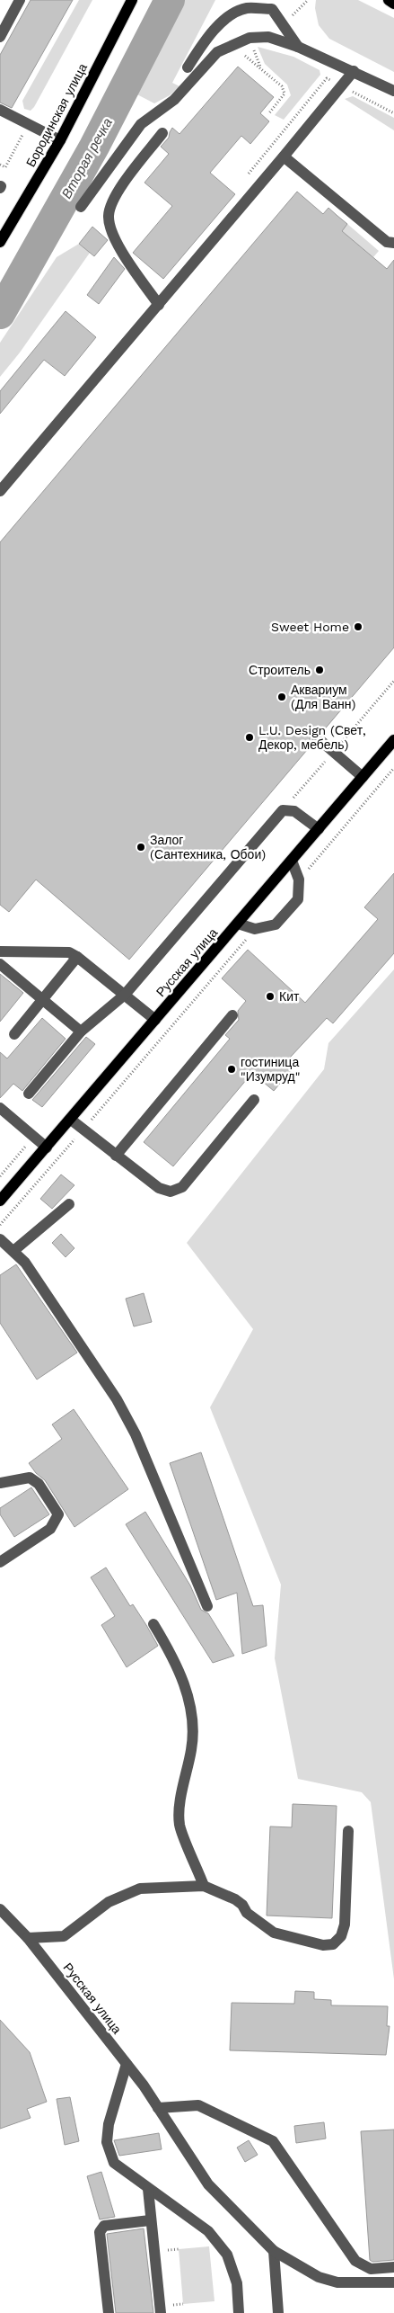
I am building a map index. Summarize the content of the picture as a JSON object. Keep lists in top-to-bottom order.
{
  "streets": {
    "main road": ["Бородинская улица", "Русская улица"]
  },
  "water": ["Вторая речка"],
  "places": [
    "Sweet Home",
    "Строитель",
    "Аквариум (Для Ванн)",
    "L.U. Design (Свет, Декор, мебель)",
    "Залог (Сантехника, Обои)",
    "Кит",
    "гостиница \"Изумруд\""
  ]
}
